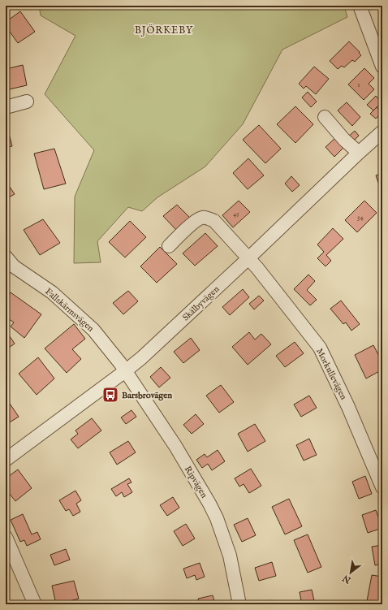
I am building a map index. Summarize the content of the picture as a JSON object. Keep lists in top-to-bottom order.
{
  "streets": {
    "street": [
      "Skälbyvägen",
      "Fallskärmsvägen",
      "Morkullevägen",
      "Ripvägen"
    ]
  },
  "crossings": [
    ["Skälbyvägen", "Fallskärmsvägen"],
    ["Skälbyvägen", "Morkullevägen"],
    ["Skälbyvägen", "Ripvägen"],
    ["Fallskärmsvägen", "Ripvägen"]
  ],
  "districts": ["BJÖRKEBY"],
  "places": {
    "bus stop": ["Barsbrovägen"]
  },
  "house_numbers": ["1", "45", "34"],
  "north": "bottom left"
}
